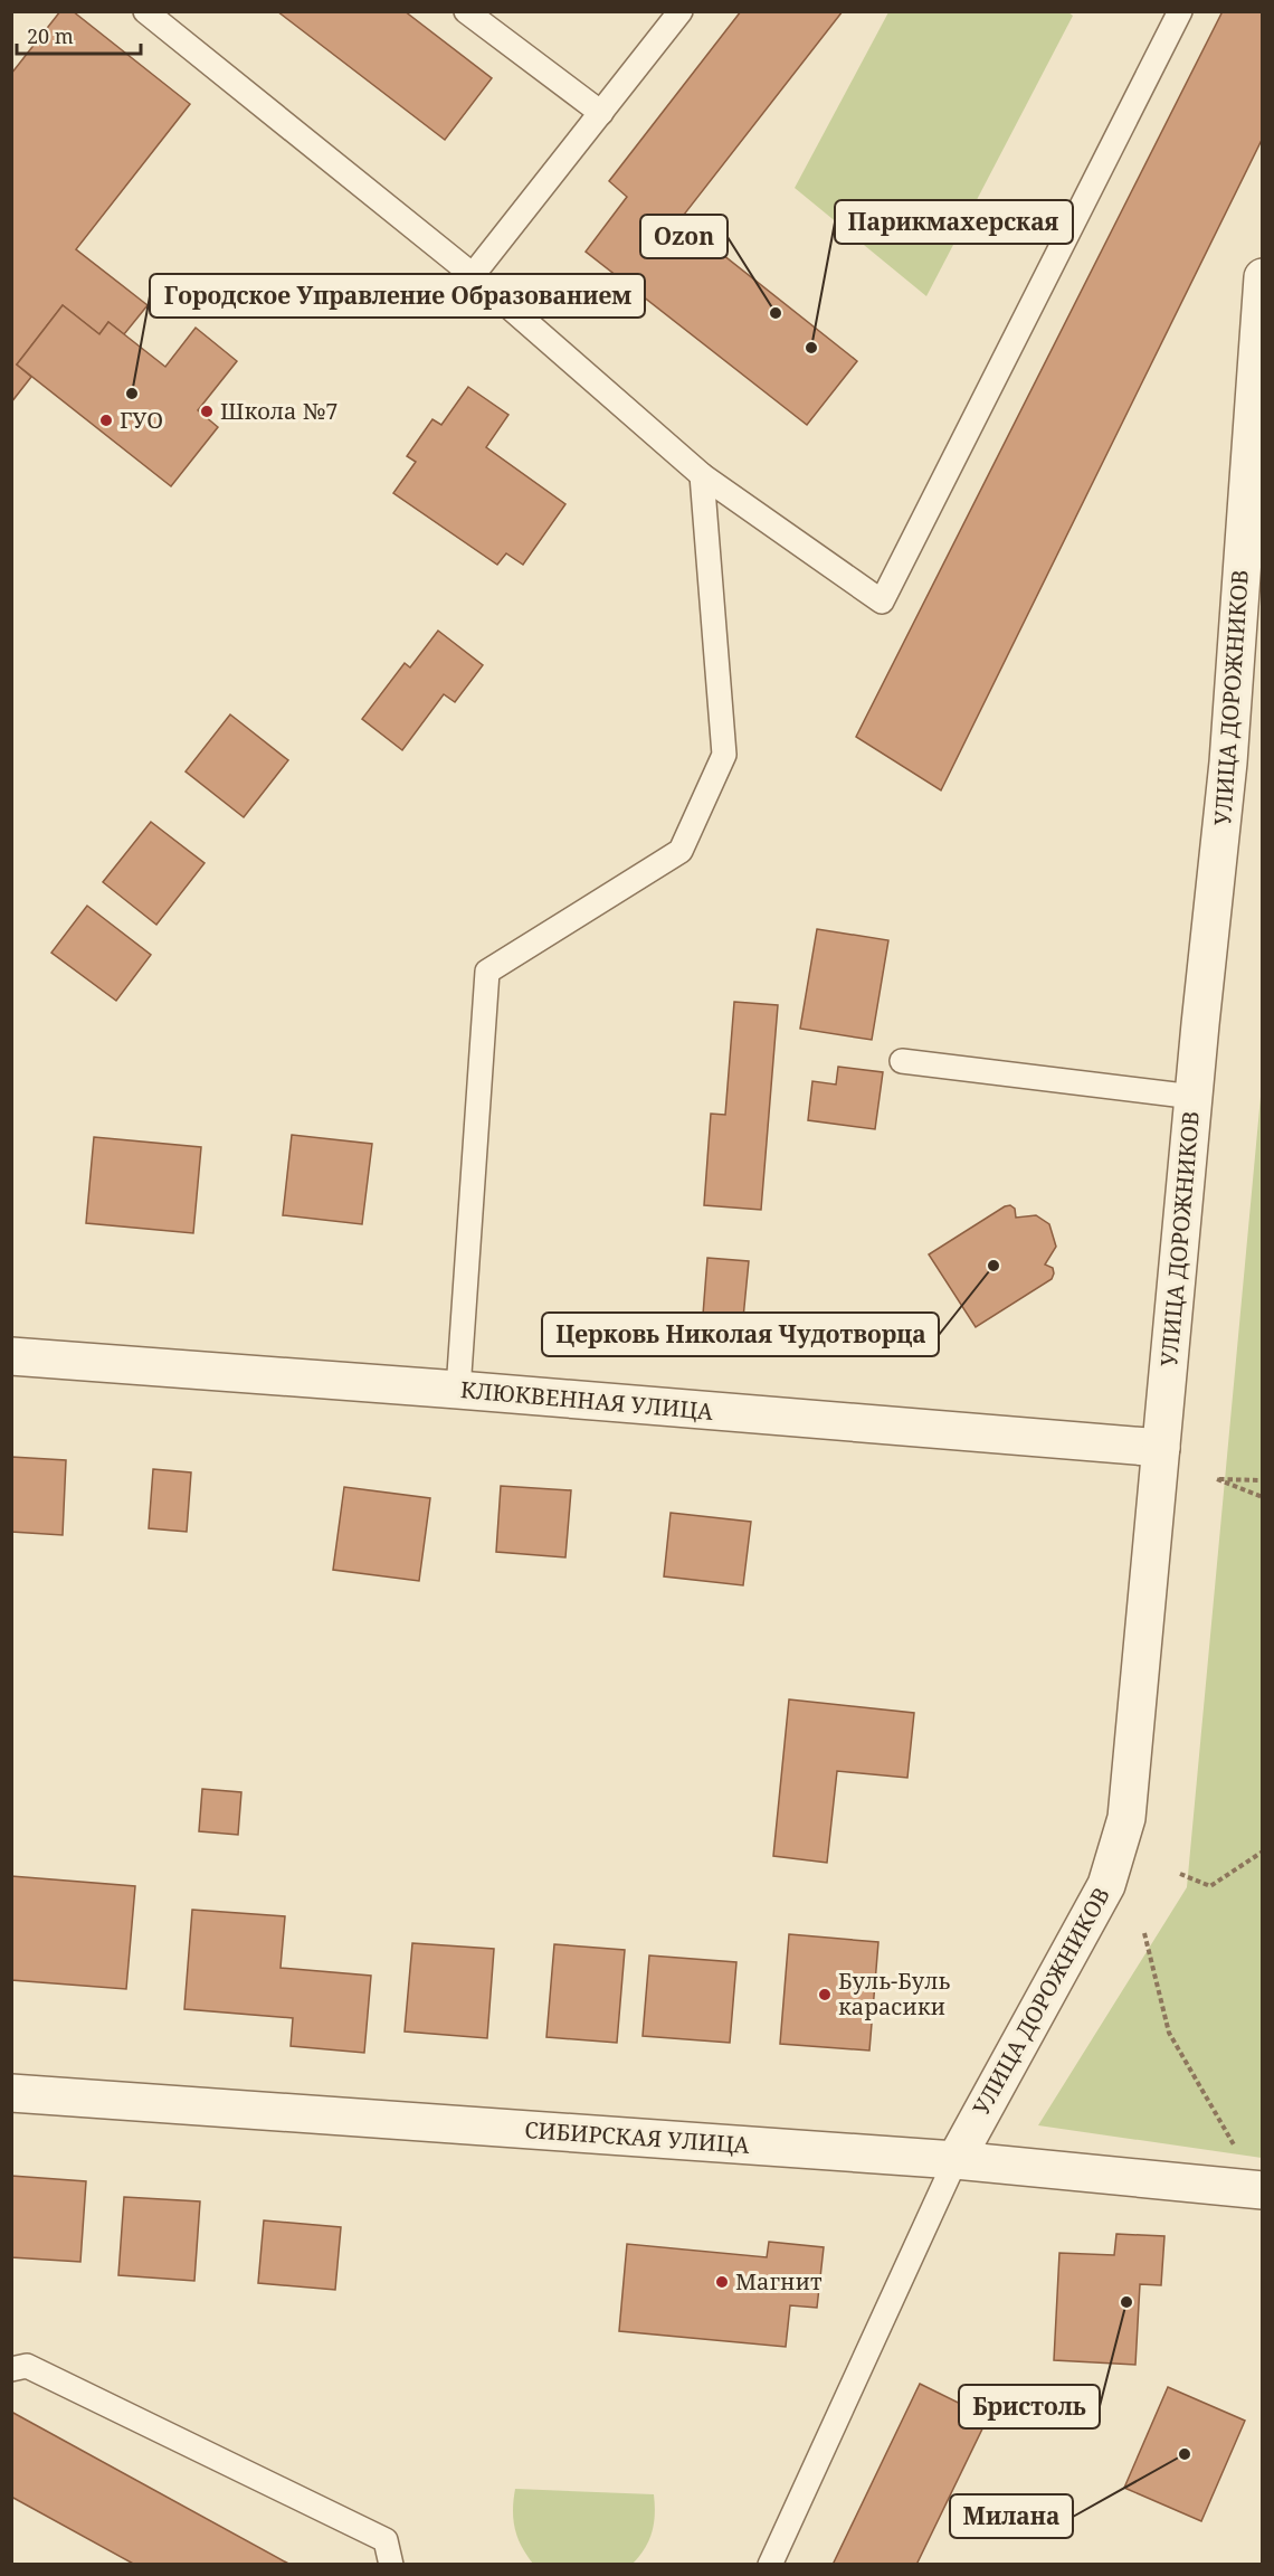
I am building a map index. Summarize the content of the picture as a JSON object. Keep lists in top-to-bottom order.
{
  "streets": {
    "street": ["УЛИЦА ДОРОЖНИКОВ", "КЛЮКВЕННАЯ УЛИЦА", "СИБИРСКАЯ УЛИЦА"]
  },
  "crossings": [
    ["УЛИЦА ДОРОЖНИКОВ", "КЛЮКВЕННАЯ УЛИЦА"],
    ["УЛИЦА ДОРОЖНИКОВ", "СИБИРСКАЯ УЛИЦА"]
  ],
  "places": [
    "Ozon",
    "Парикмахерская",
    "Городское Управление Образованием",
    "Школа №7",
    "ГУО",
    "Церковь Николая Чудотворца",
    "Буль-Буль карасики",
    "Магнит",
    "Бристоль",
    "Милана"
  ],
  "scale_bar": "20 m"
}
